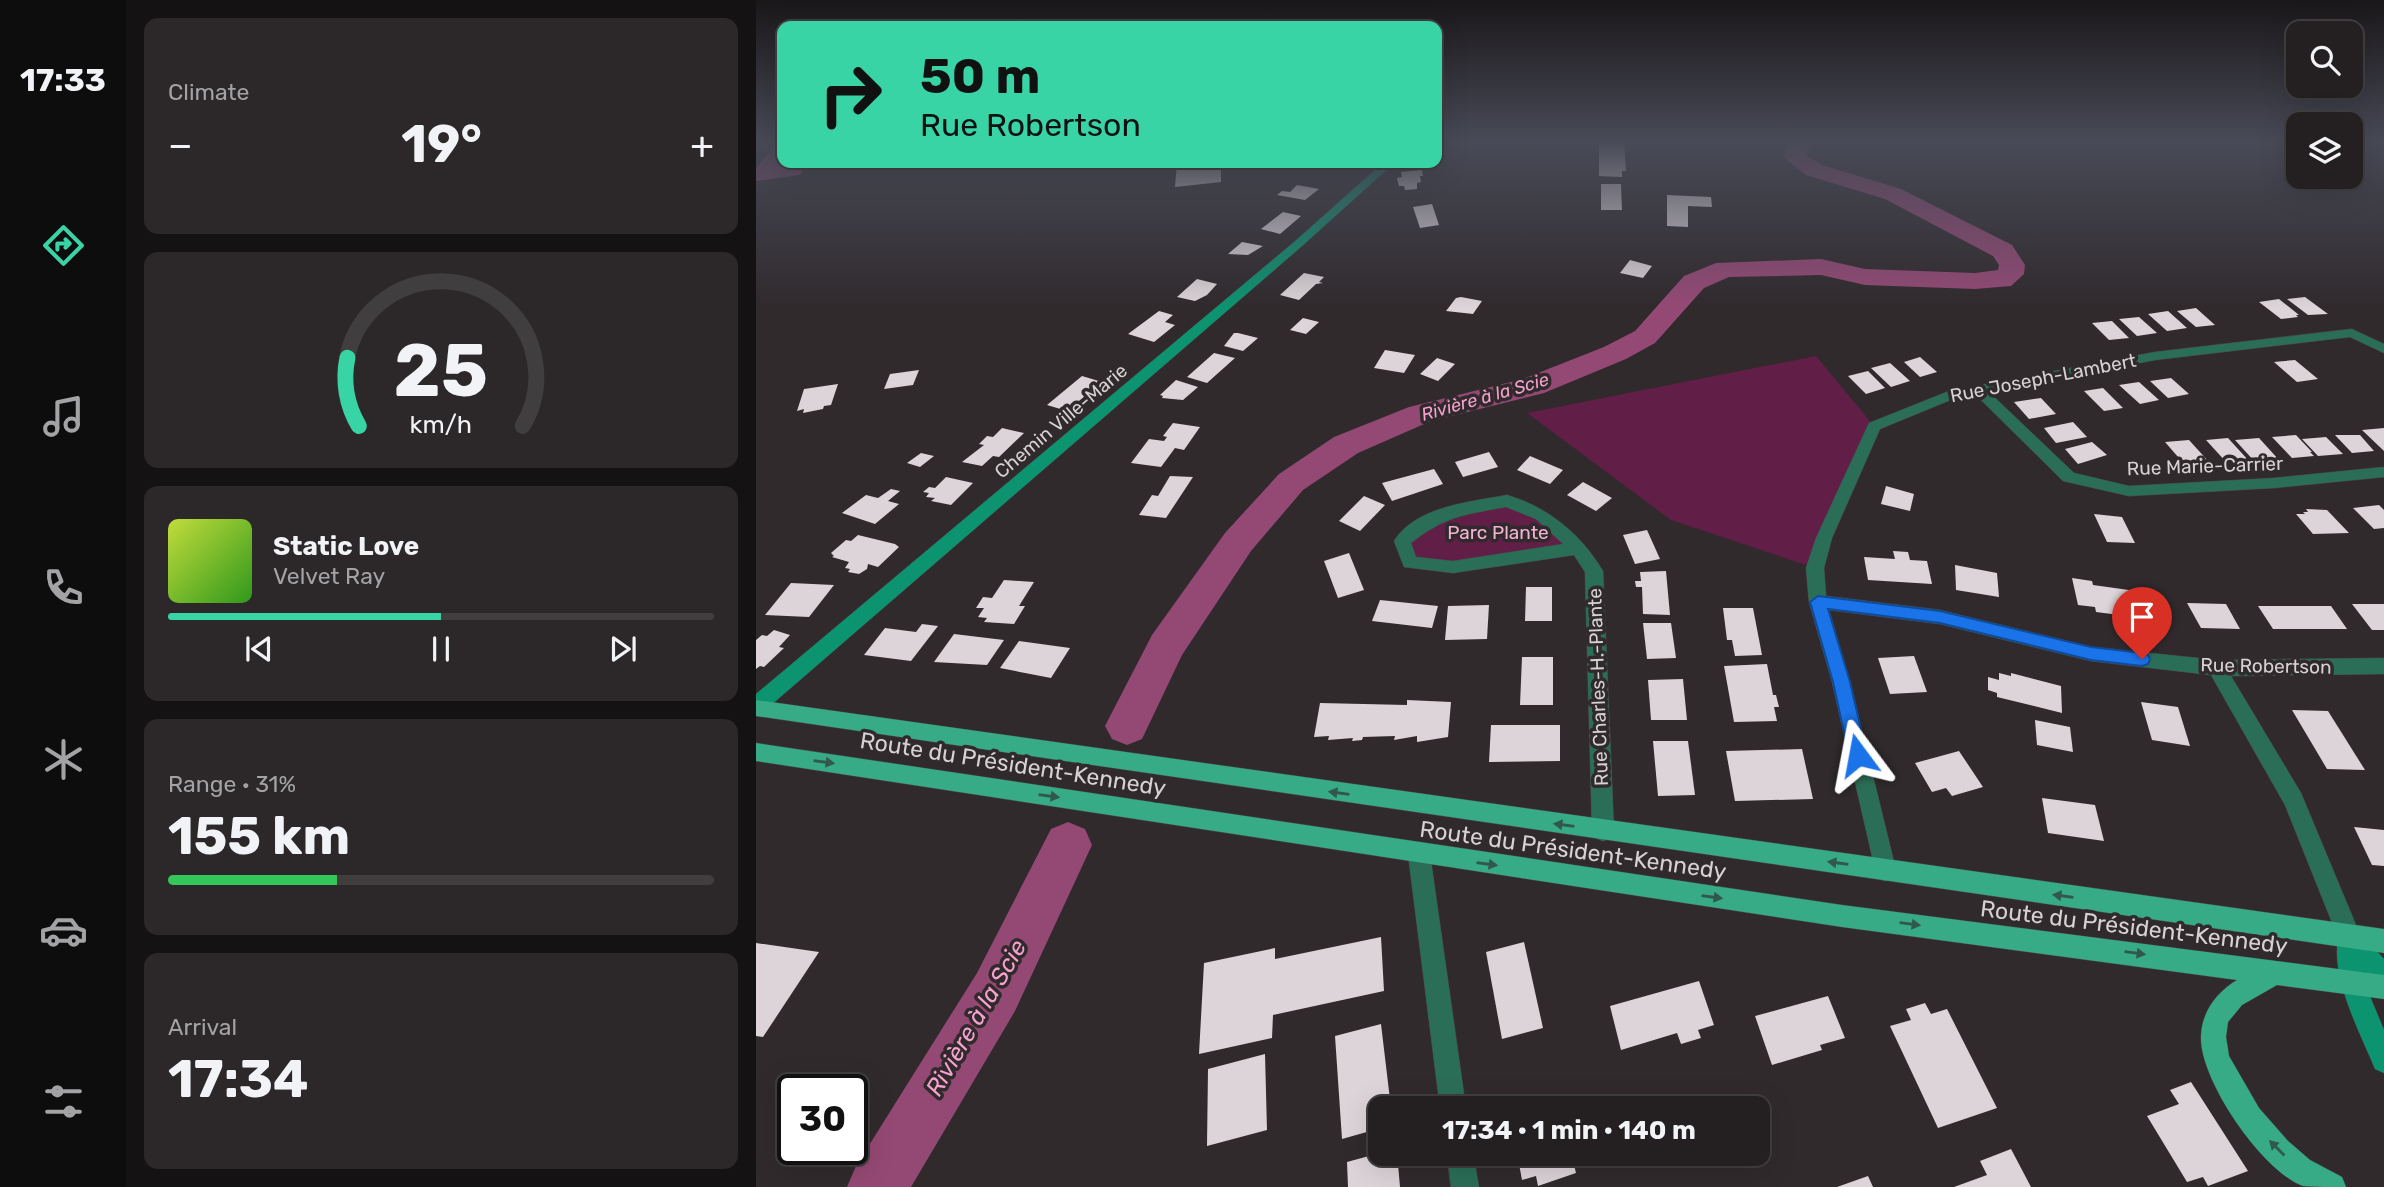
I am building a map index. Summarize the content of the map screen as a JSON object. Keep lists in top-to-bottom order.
{
  "streets": {
    "main road": ["Route du Président-Kennedy"],
    "street": [
      "Rue Joseph-Lambert",
      "Chemin Ville-Marie",
      "Rue Marie-Carrier",
      "Rue Robertson",
      "Rue Charles-H.-Plante"
    ]
  },
  "crossings": [
    ["Rue Joseph-Lambert", "Rue Marie-Carrier"],
    ["Rue Joseph-Lambert", "Rue Robertson"],
    ["Rue Joseph-Lambert", "Route du Président-Kennedy"],
    ["Chemin Ville-Marie", "Route du Président-Kennedy"],
    ["Rue Charles-H.-Plante", "Route du Président-Kennedy"]
  ],
  "water": ["Rivière à la Scie"],
  "parks": ["Parc Plante"],
  "page": {
    "tabs": "17:33",
    "tile": [
      "Climate",
      ["Range · 31%", "155 km"],
      ["Arrival", "17:34"]
    ],
    "turn": ["50 m", "Rue Robertson"],
    "heat": ["−", "19°", "+"],
    "song": ["Static Love", "Velvet Ray"],
    "limit": "30",
    "trip": "17:34 · 1 min · 140 m",
    "gauge": ["25", "km/h"]
  }
}
